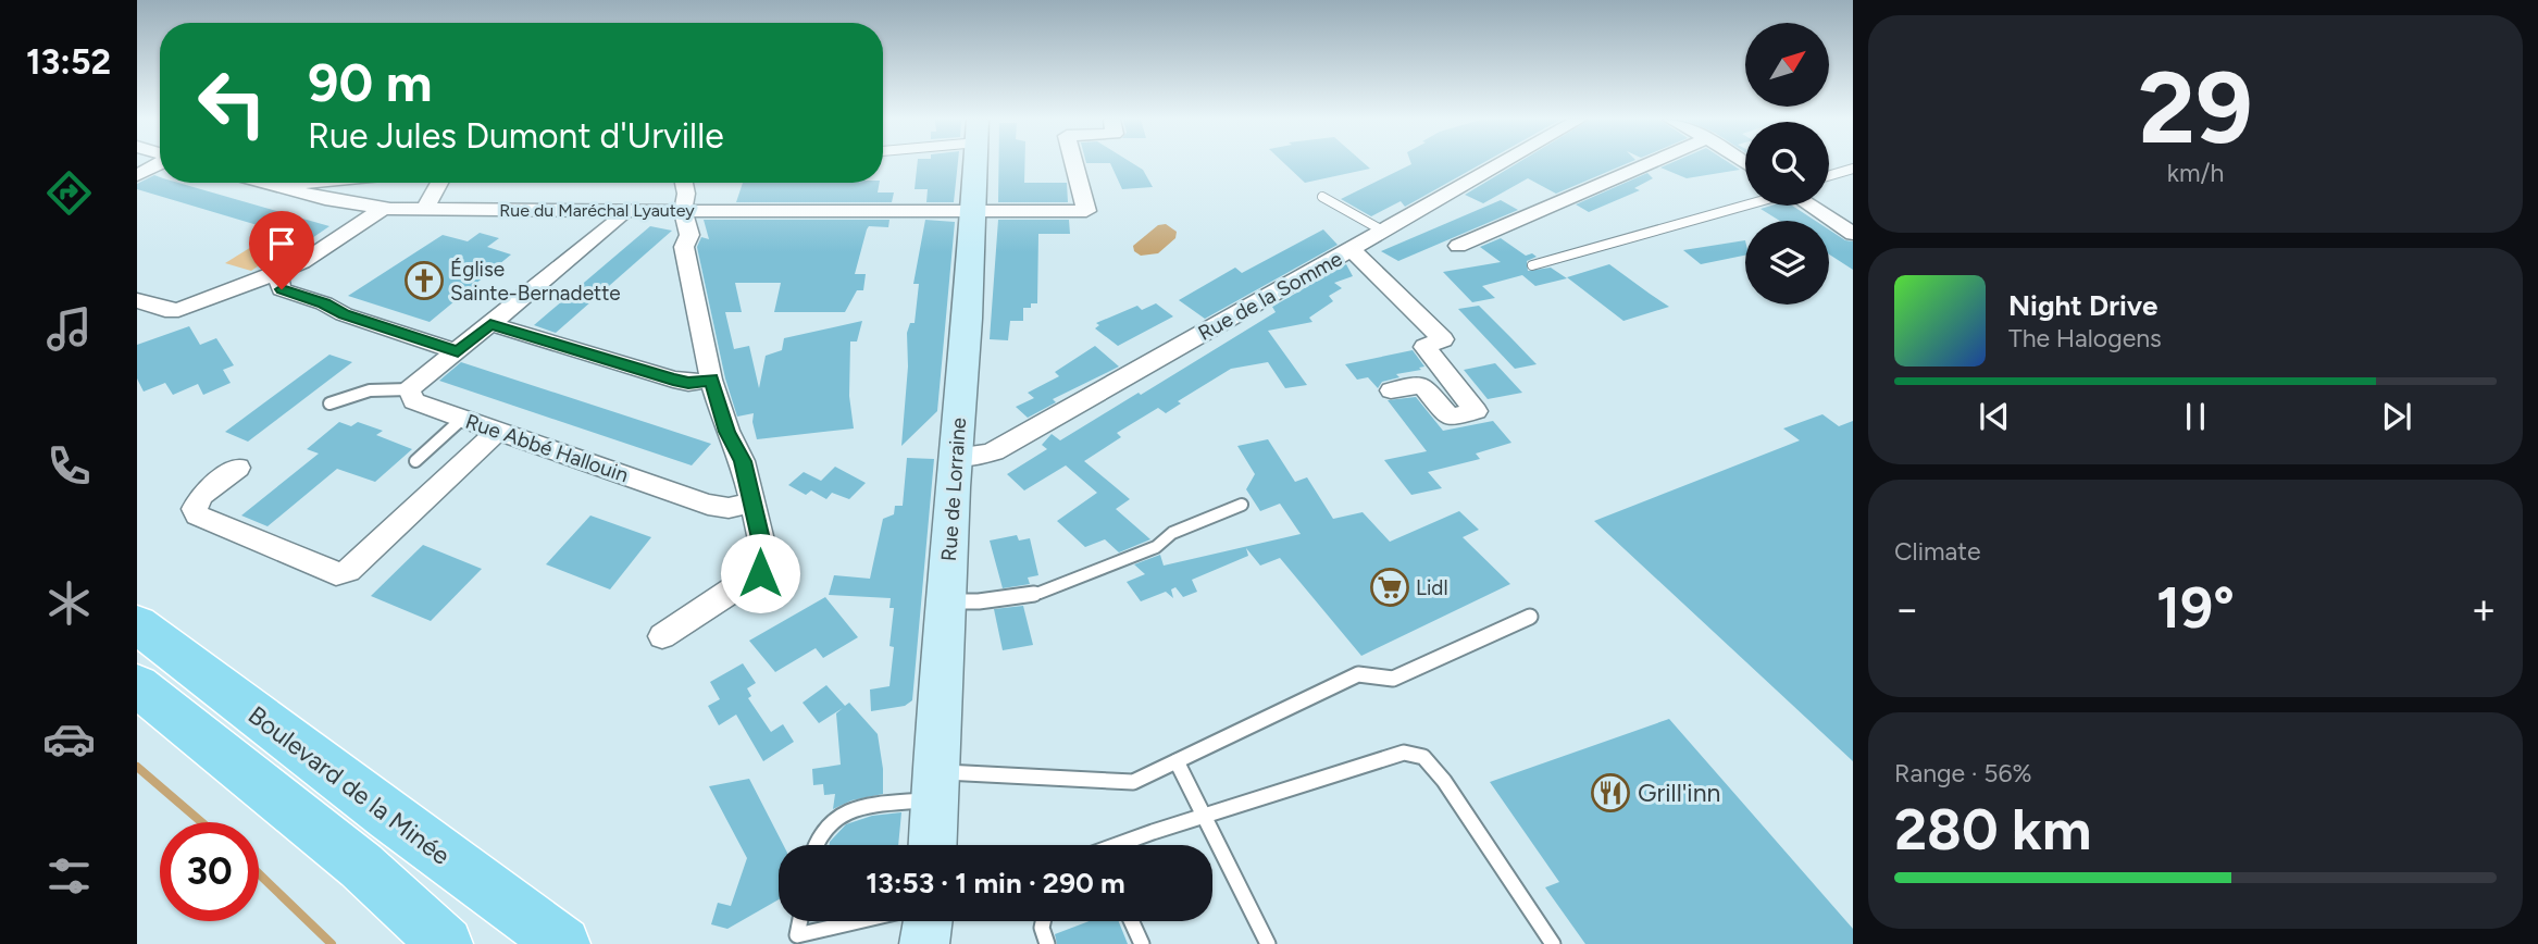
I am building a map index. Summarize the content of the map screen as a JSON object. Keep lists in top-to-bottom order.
{
  "streets": {
    "main road": ["Rue de Lorraine", "Boulevard de la Minée"],
    "street": ["Rue du Maréchal Lyautey", "Rue de la Somme", "Rue Abbé Hallouin"]
  },
  "crossings": [
    ["Rue du Maréchal Lyautey", "Rue de Lorraine"],
    ["Rue de la Somme", "Rue de Lorraine"]
  ],
  "places": {
    "church": ["Église Sainte-Bernadette"],
    "supermarket": ["Lidl"],
    "restaurant": ["Grill'inn"]
  },
  "north": "top right",
  "page": {
    "tabs": "13:52",
    "tile": [
      ["29", "km/h"],
      "Climate",
      ["Range · 56%", "280 km"]
    ],
    "turn": ["90 m", "Rue Jules Dumont d'Urville"],
    "song": ["Night Drive", "The Halogens"],
    "heat": ["−", "19°", "+"],
    "limit": "30",
    "trip": "13:53 · 1 min · 290 m"
  }
}
